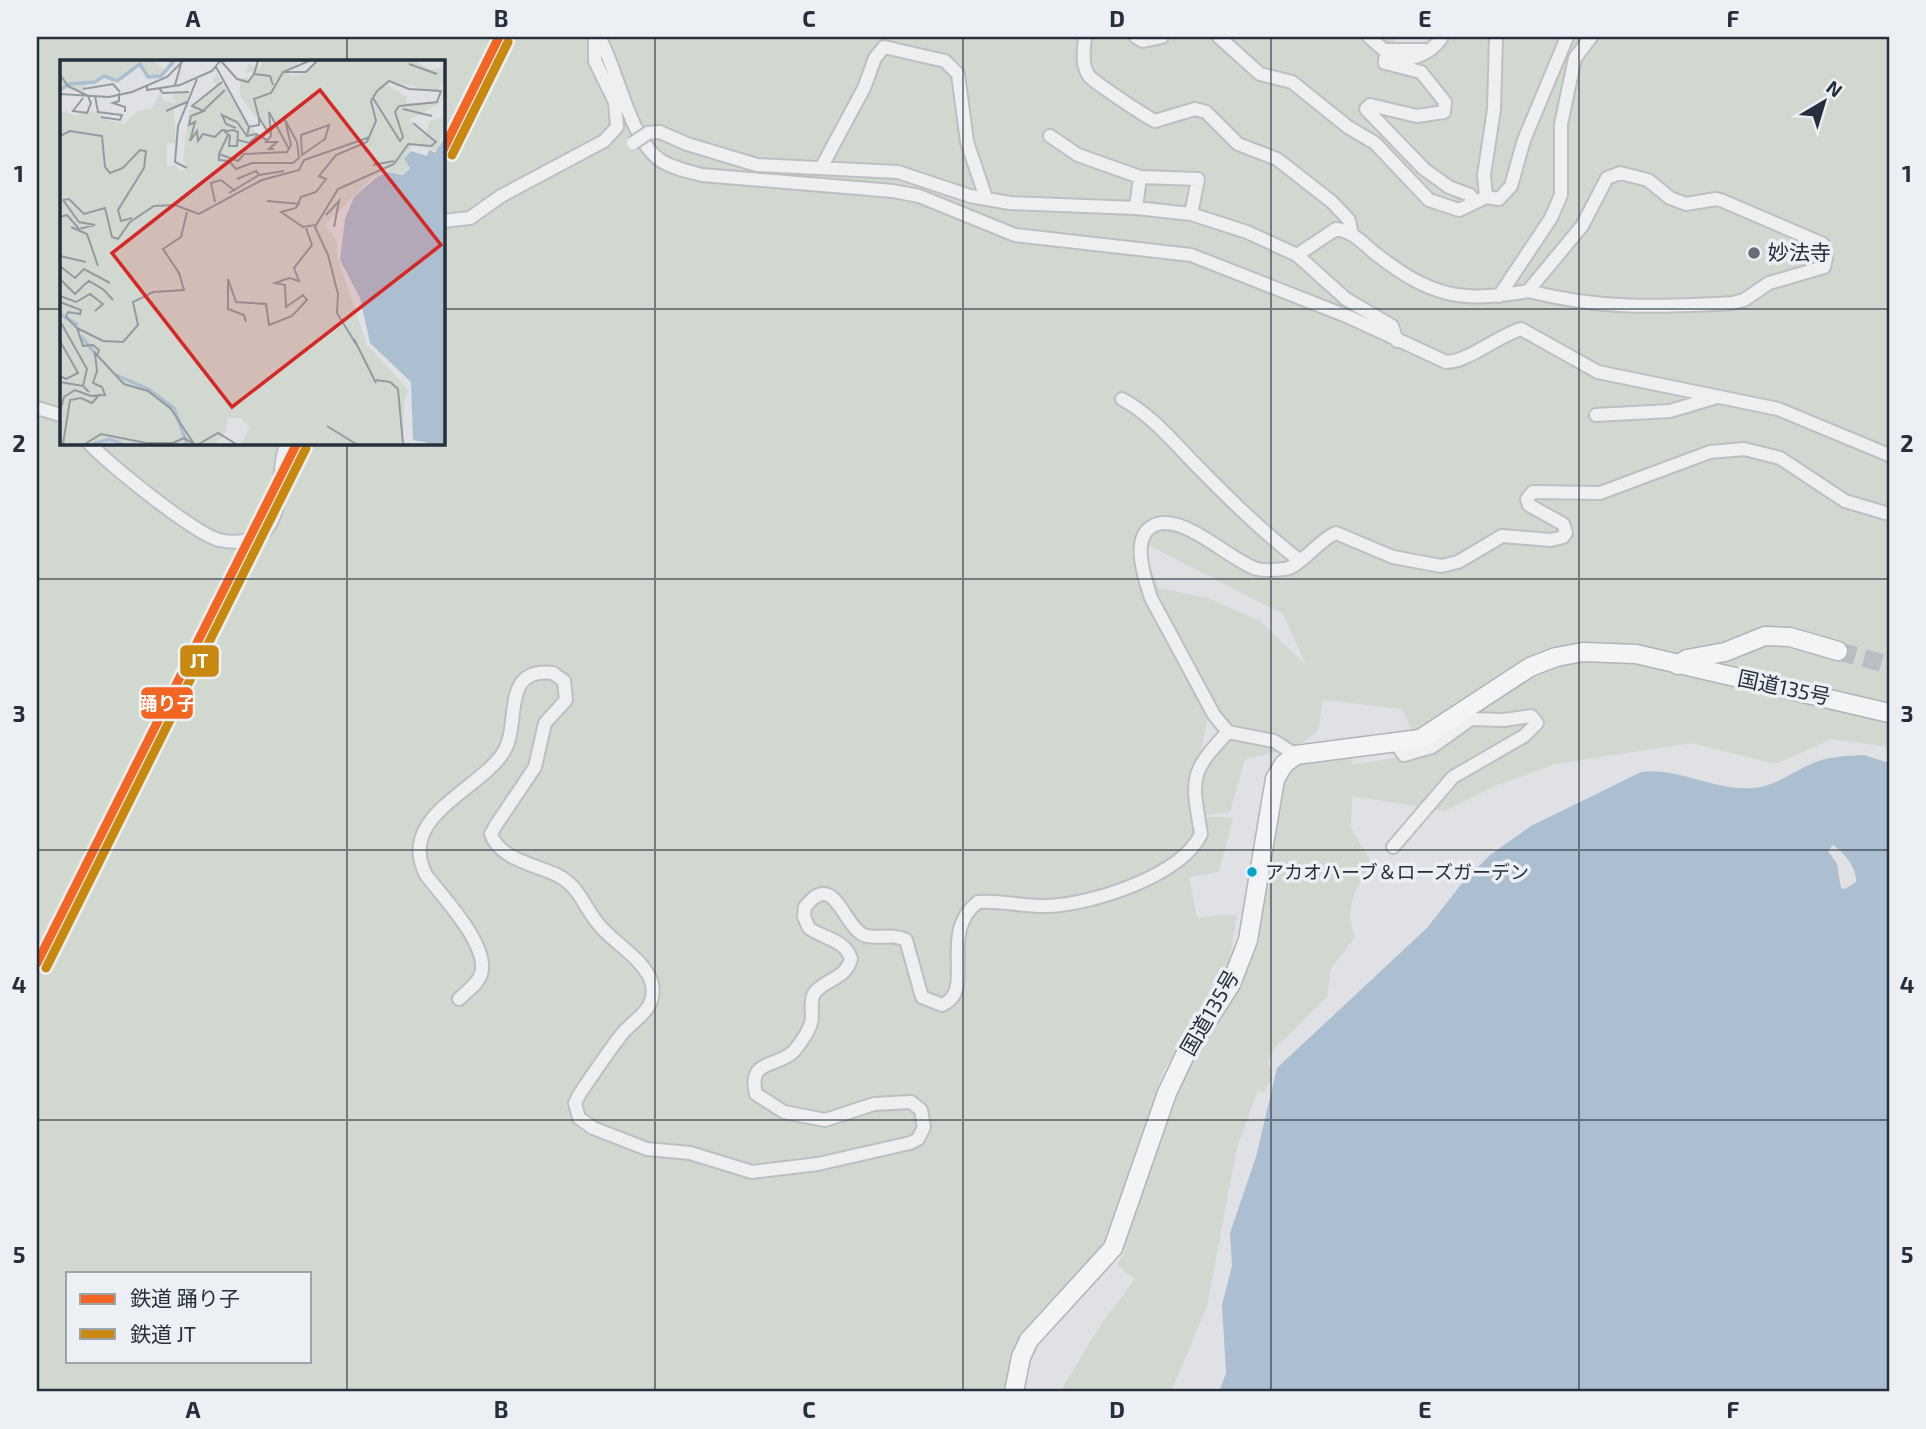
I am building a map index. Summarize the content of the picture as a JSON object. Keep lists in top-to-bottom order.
{
  "streets": {
    "highway": ["国道135号"]
  },
  "places": ["妙法寺", "アカオハーブ＆ローズガーデン"],
  "lines": ["rail line 踊り子", "rail line JT"],
  "legend": ["鉄道 踊り子", "鉄道 JT"],
  "north": "top right",
  "grid": {
    "columns": [
      "A",
      "B",
      "C",
      "D",
      "E",
      "F"
    ],
    "rows": [
      "1",
      "2",
      "3",
      "4",
      "5"
    ]
  }
}
